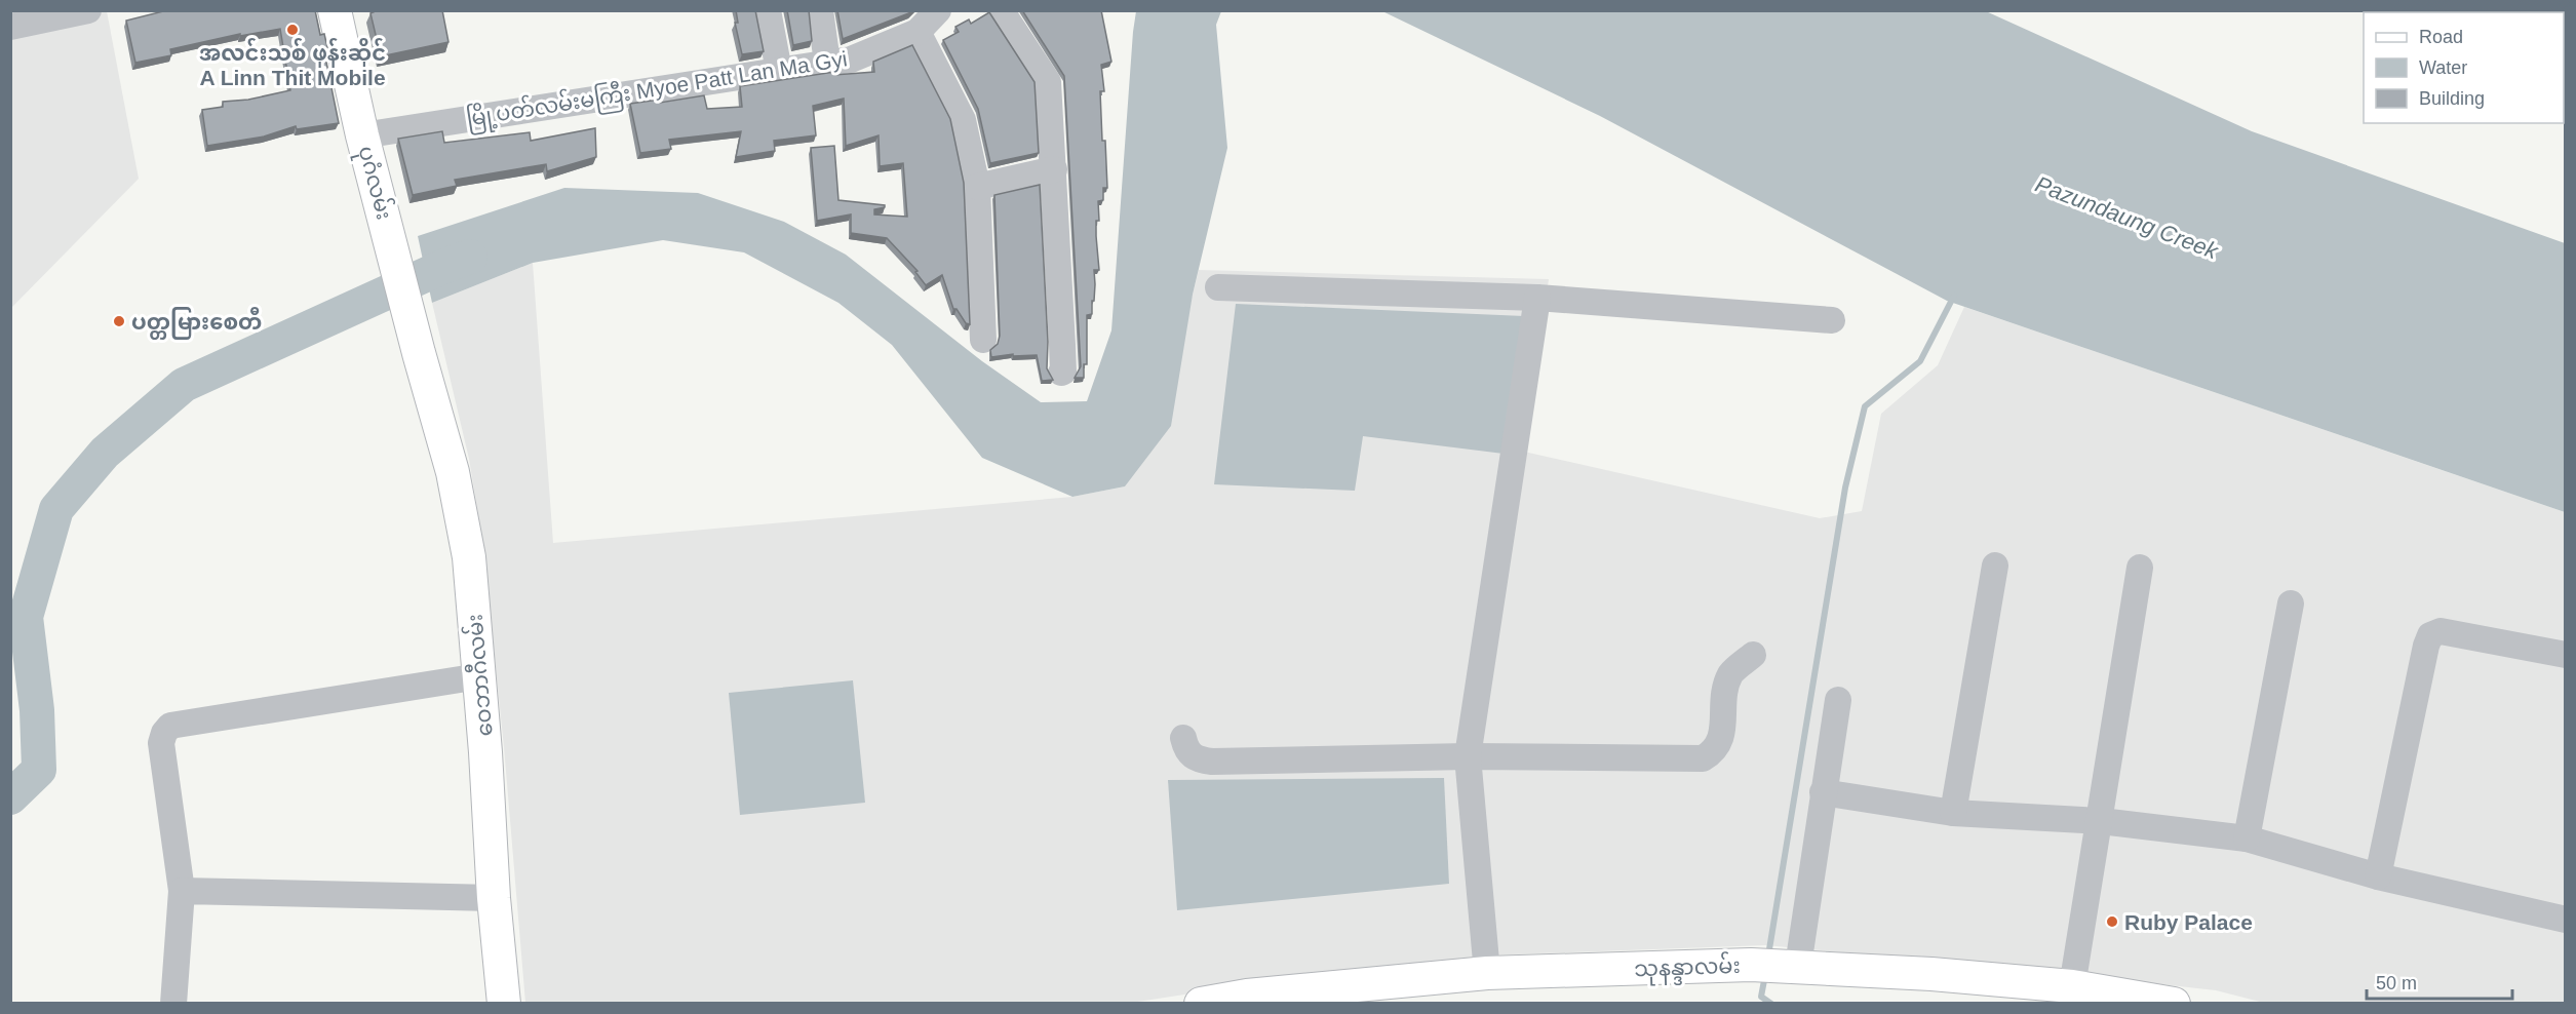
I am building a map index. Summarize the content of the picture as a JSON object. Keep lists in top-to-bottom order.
{
  "streets": {
    "main road": ["ပုဂံလမ်း", "ဝေဘာဂီလမ်း", "သုနန္ဒာလမ်း"],
    "street": ["မြို့ပတ်လမ်းမကြီး Myoe Patt Lan Ma Gyi"]
  },
  "crossings": [
    ["မြို့ပတ်လမ်းမကြီး Myoe Patt Lan Ma Gyi", "ပုဂံလမ်း"],
    ["ပုဂံလမ်း", "ဝေဘာဂီလမ်း"]
  ],
  "water": ["Pazundaung Creek"],
  "places": ["အလင်းသစ် ဖုန်းဆိုင် A Linn Thit Mobile", "ပတ္တမြား‌စေတီ", "Ruby Palace"],
  "legend": ["Road", "Water", "Building"],
  "scale_bar": "50 m"
}
